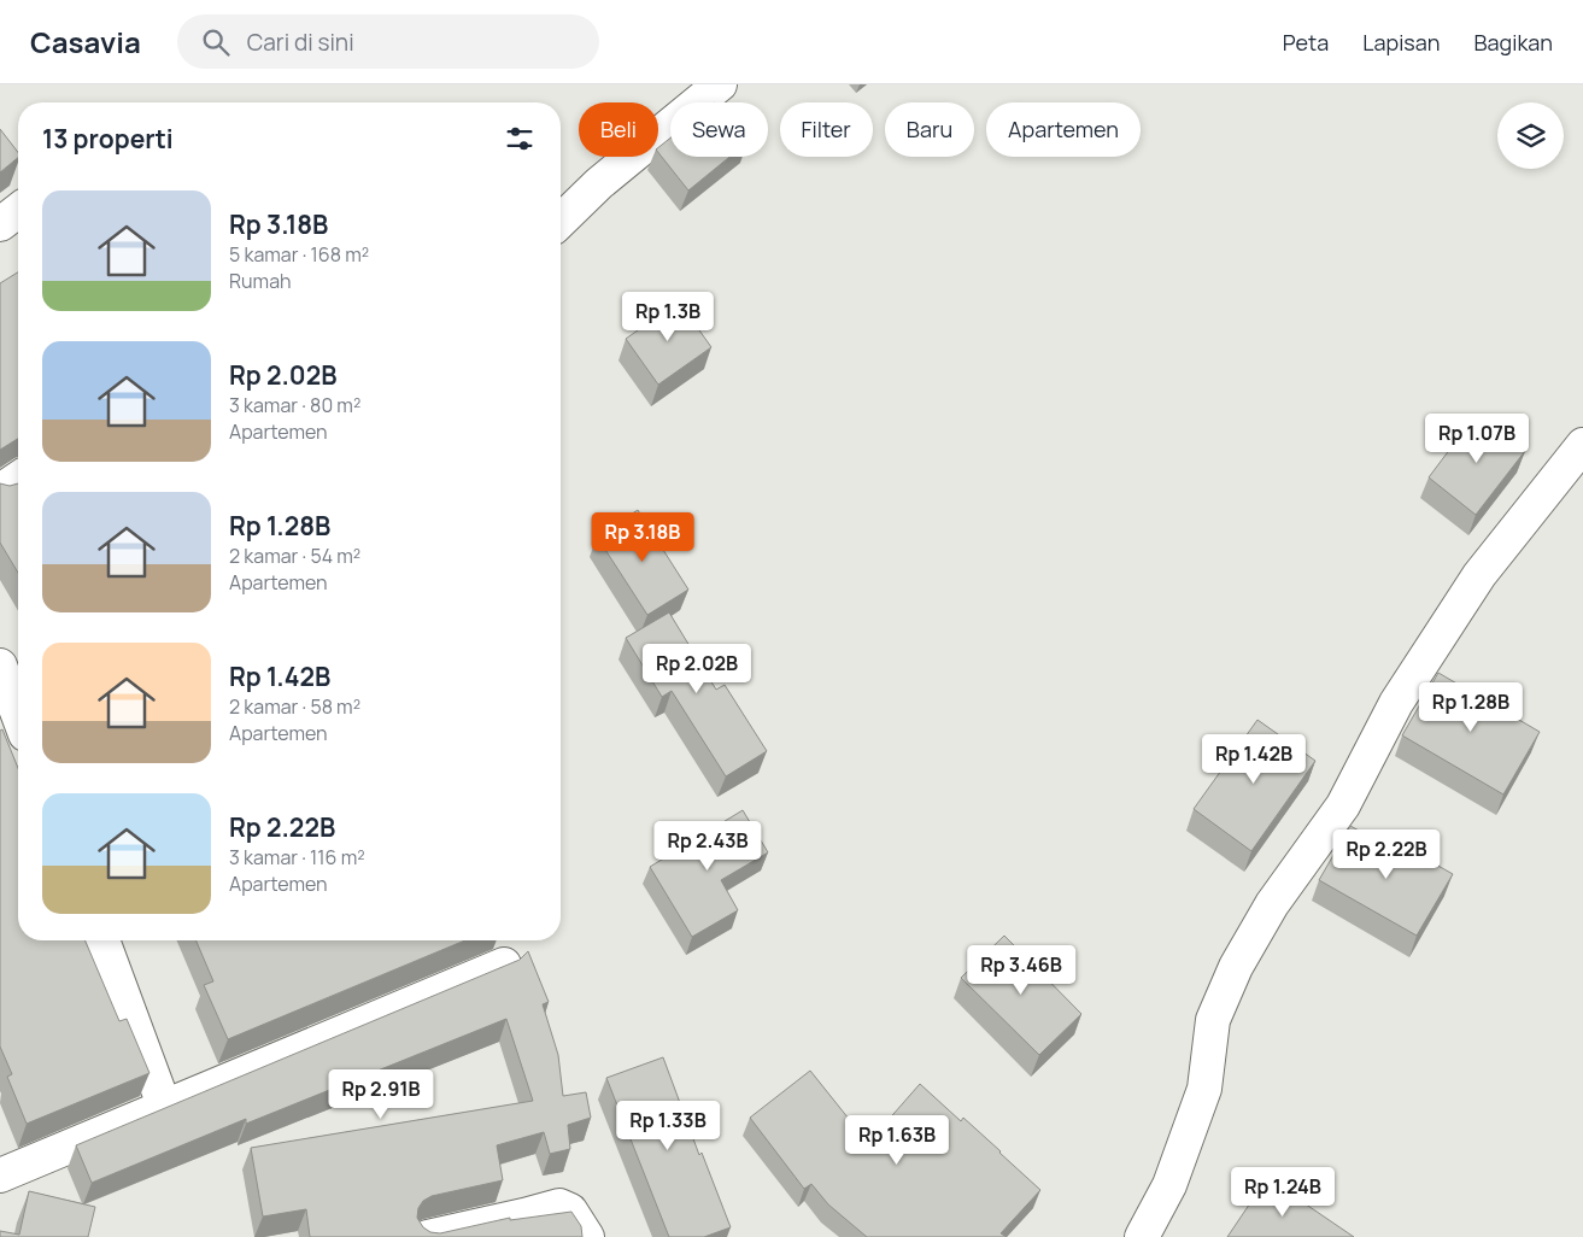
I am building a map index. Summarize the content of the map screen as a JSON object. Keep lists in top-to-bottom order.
{
  "page": {
    "header": "Casavia",
    "search": "Cari di sini",
    "nav": ["Peta", "Lapisan", "Bagikan"],
    "chip": [
      "Beli",
      "Sewa",
      "Filter",
      "Baru",
      "Apartemen"
    ],
    "heading": "13 properti",
    "list": [
      {
        "name": "Rp 3.18B",
        "note": "5 kamar · 168 m² · Rumah"
      },
      {
        "name": "Rp 2.02B",
        "note": "3 kamar · 80 m² · Apartemen"
      },
      {
        "name": "Rp 1.28B",
        "note": "2 kamar · 54 m² · Apartemen"
      },
      {
        "name": "Rp 1.42B",
        "note": "2 kamar · 58 m² · Apartemen"
      },
      {
        "name": "Rp 2.22B",
        "note": "3 kamar · 116 m² · Apartemen"
      }
    ],
    "price": [
      "Rp 1.3B",
      "Rp 1.07B",
      "Rp 3.18B",
      "Rp 2.02B",
      "Rp 1.28B",
      "Rp 1.42B",
      "Rp 2.43B",
      "Rp 2.22B",
      "Rp 3.46B",
      "Rp 2.91B",
      "Rp 1.33B",
      "Rp 1.63B",
      "Rp 1.24B"
    ]
  }
}
